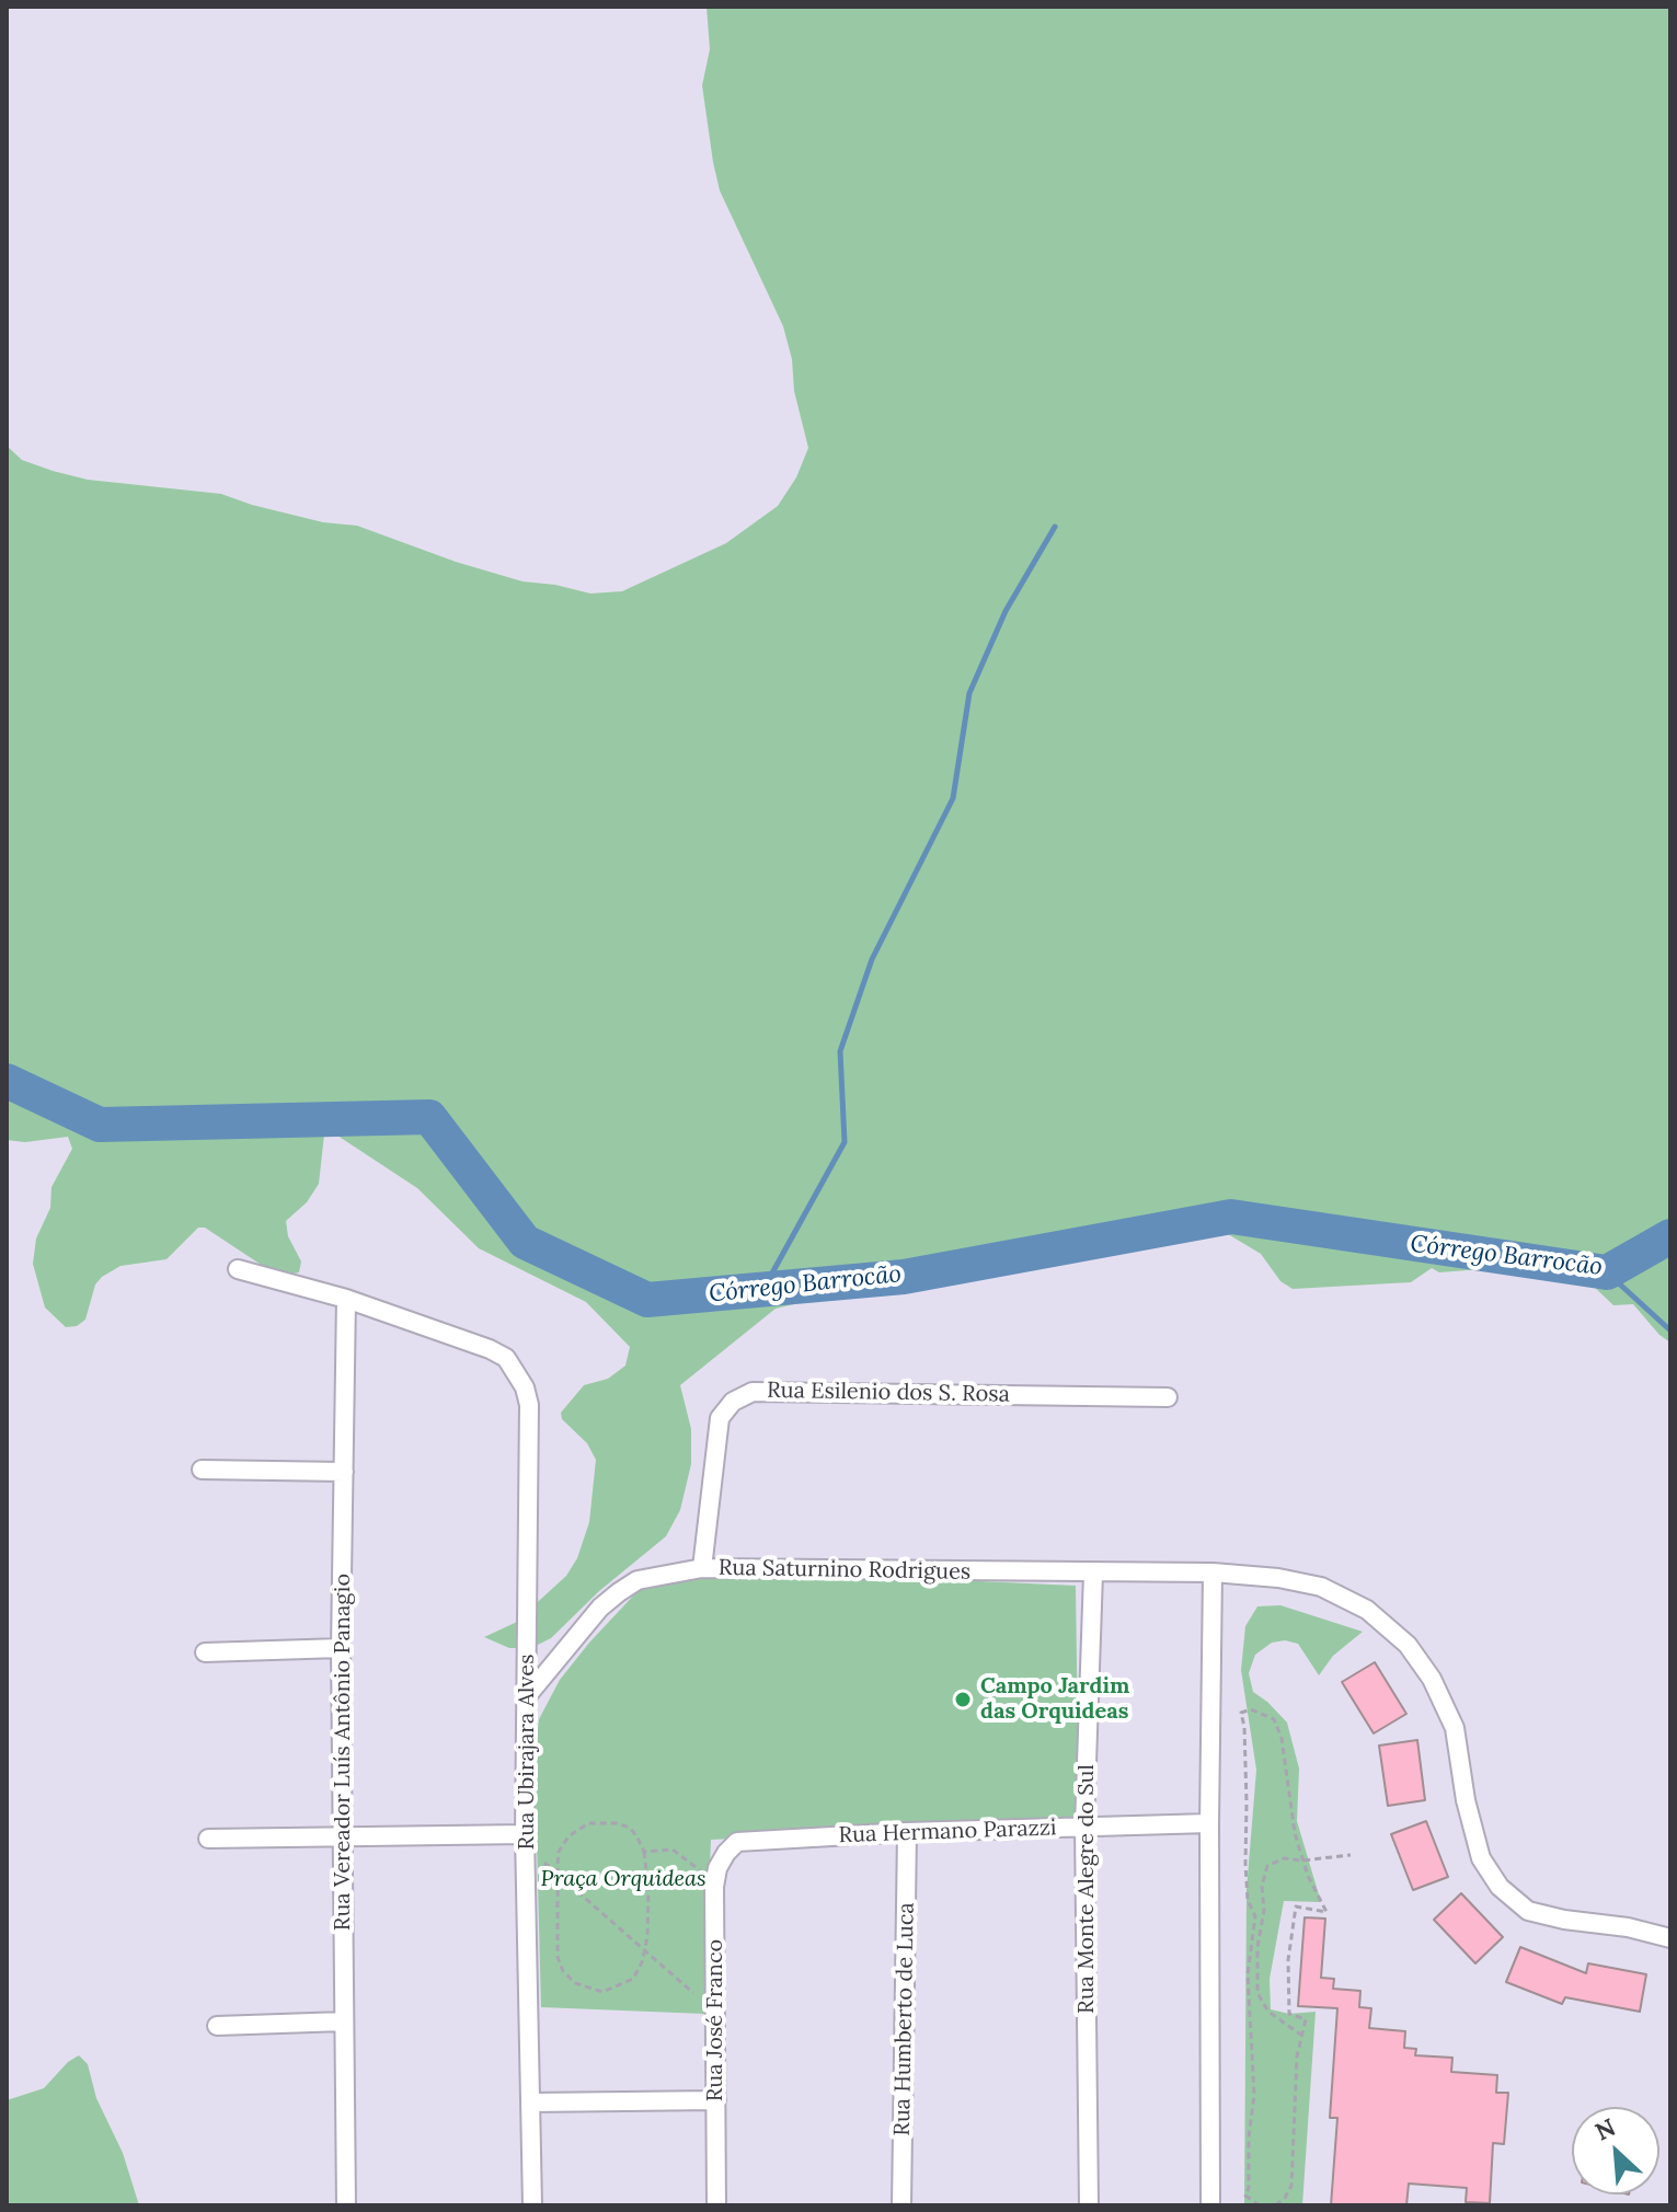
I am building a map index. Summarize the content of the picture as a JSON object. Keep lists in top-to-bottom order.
{
  "streets": {
    "street": [
      "Rua Esilenio dos S. Rosa",
      "Rua Saturnino Rodrigues",
      "Rua Vereador Luís Antônio Panagio",
      "Rua Ubirajara Alves",
      "Rua Hermano Parazzi",
      "Rua Monte Alegre do Sul",
      "Rua Humberto de Luca",
      "Rua José Franco"
    ]
  },
  "crossings": [
    ["Rua Esilenio dos S. Rosa", "Rua Saturnino Rodrigues"],
    ["Rua Saturnino Rodrigues", "Rua Ubirajara Alves"],
    ["Rua Saturnino Rodrigues", "Rua Monte Alegre do Sul"],
    ["Rua Vereador Luís Antônio Panagio", "Rua Ubirajara Alves"],
    ["Rua Hermano Parazzi", "Rua Monte Alegre do Sul"],
    ["Rua Hermano Parazzi", "Rua Humberto de Luca"],
    ["Rua Hermano Parazzi", "Rua José Franco"]
  ],
  "water": ["Córrego Barrocão"],
  "parks": ["Praça Orquideas"],
  "places": ["Campo Jardim das Orquideas"],
  "north": "top left"
}
